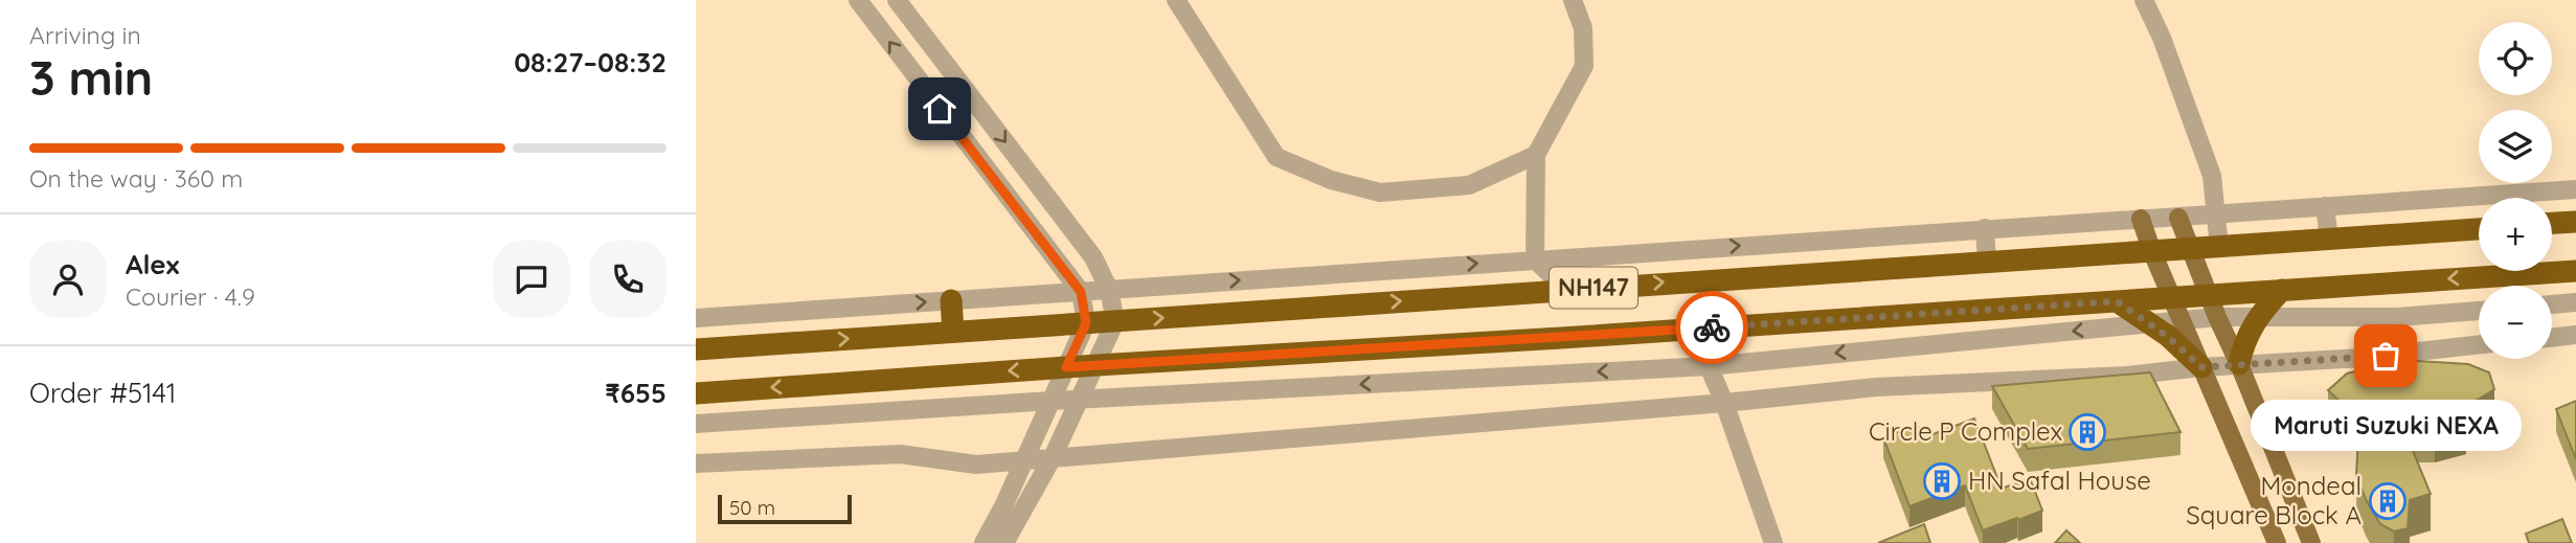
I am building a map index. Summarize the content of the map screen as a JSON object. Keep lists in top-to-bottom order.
{
  "streets": {
    "highway": ["NH147"]
  },
  "places": {
    "other": ["Maruti Suzuki NEXA"],
    "building": ["Circle P Complex", "HN Safal House", "Mondeal Square Block A"]
  },
  "scale_bar": "50 m",
  "page": {
    "heading": ["3 min", "Arriving in", "08:27–08:32"],
    "panel": [
      "Alex",
      "Courier · 4.9",
      "Order #5141",
      "₹655"
    ],
    "map_buttons": ["+", "−"],
    "bar": "On the way · 360 m",
    "bubble": "Maruti Suzuki NEXA",
    "scale": "50 m"
  }
}
